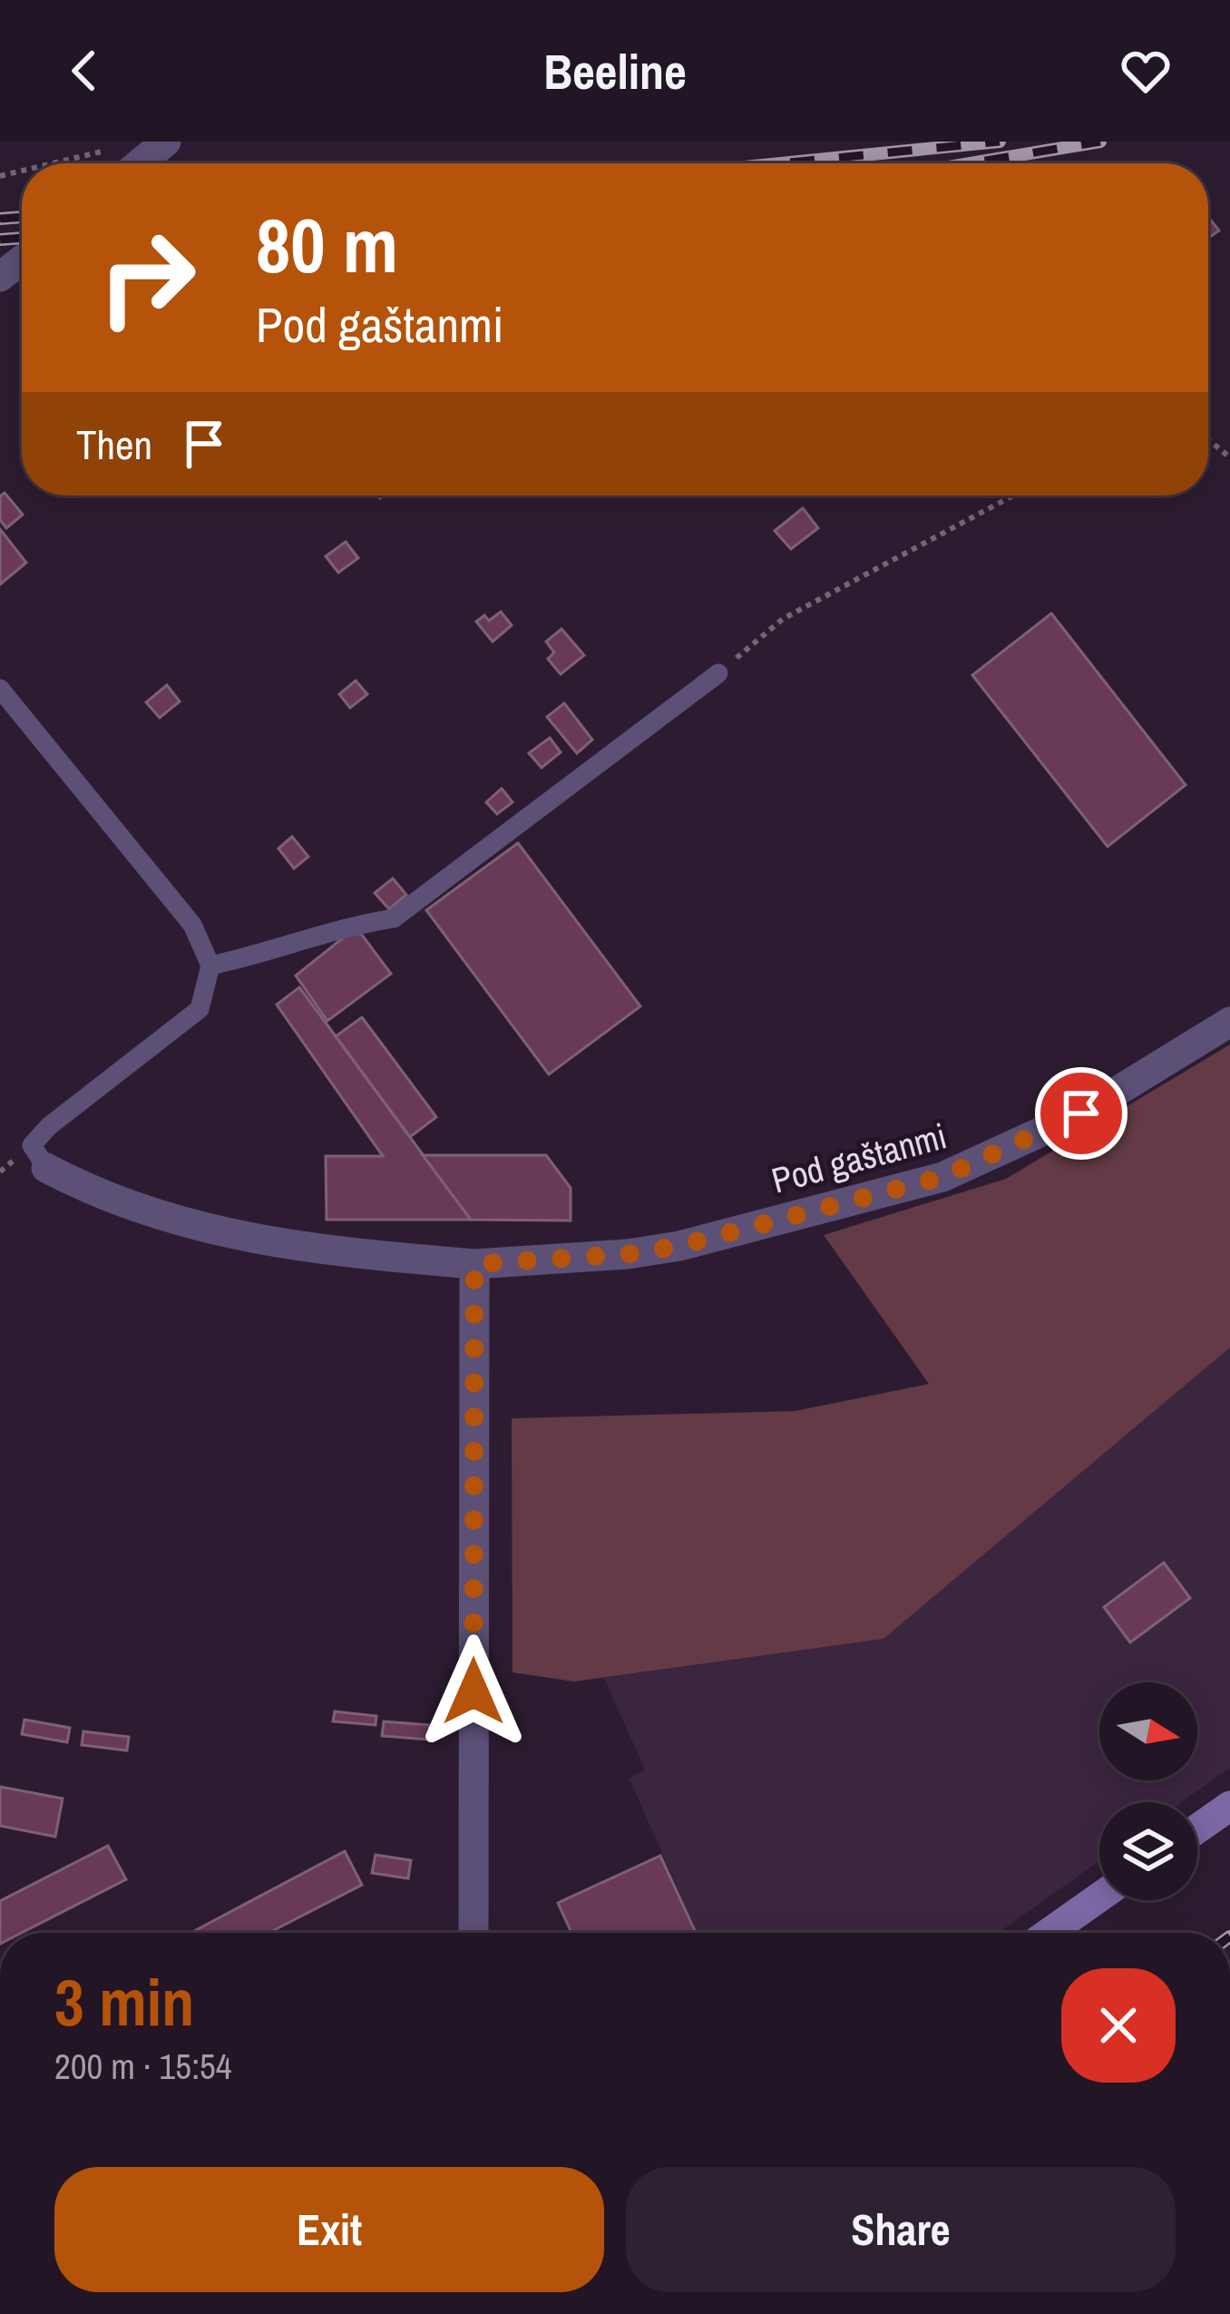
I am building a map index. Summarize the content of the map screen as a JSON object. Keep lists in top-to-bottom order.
{
  "streets": {
    "street": ["Pod gaštanmi"]
  },
  "north": "right",
  "page": {
    "header": "Beeline",
    "turn": ["80 m", "Pod gaštanmi"],
    "then": "Then",
    "heading": ["3 min", "200 m · 15:54"],
    "buttons": ["Exit", "Share"]
  }
}
